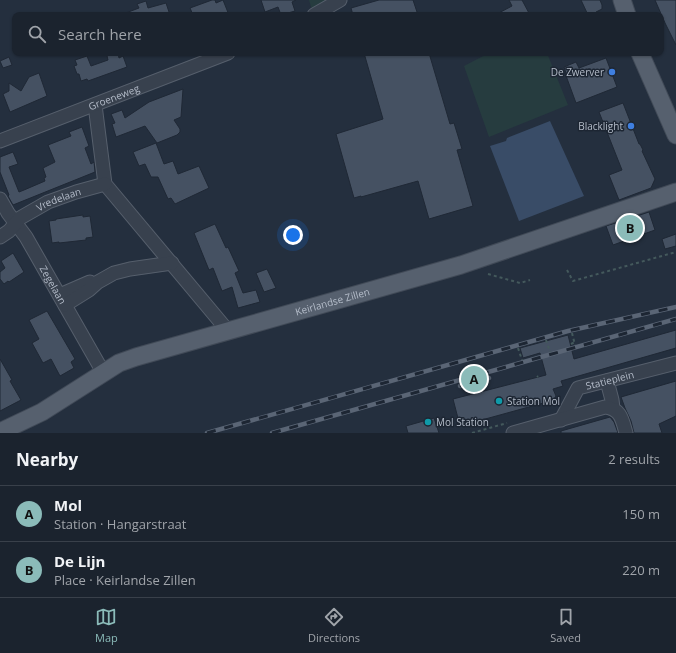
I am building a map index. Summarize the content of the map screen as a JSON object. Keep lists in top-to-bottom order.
{
  "streets": {
    "main road": ["Keirlandse Zillen"],
    "street": [
      "Groeneweg",
      "Vredelaan",
      "Zegelaan",
      "Statieplein"
    ]
  },
  "crossings": [
    ["Vredelaan", "Zegelaan"],
    ["Zegelaan", "Keirlandse Zillen"]
  ],
  "places": [
    "De Zwerver",
    "Blacklight",
    "Station Mol",
    "Mol Station"
  ],
  "page": {
    "search": "Search here",
    "pins": ["B", "A"],
    "heading": ["Nearby", "2 results"],
    "list": [
      {
        "mark": "A",
        "name": "Mol",
        "note": "Station · Hangarstraat",
        "value": "150 m"
      },
      {
        "mark": "B",
        "name": "De Lijn",
        "note": "Place · Keirlandse Zillen",
        "value": "220 m"
      }
    ],
    "nav": ["Map", "Directions", "Saved"]
  }
}
